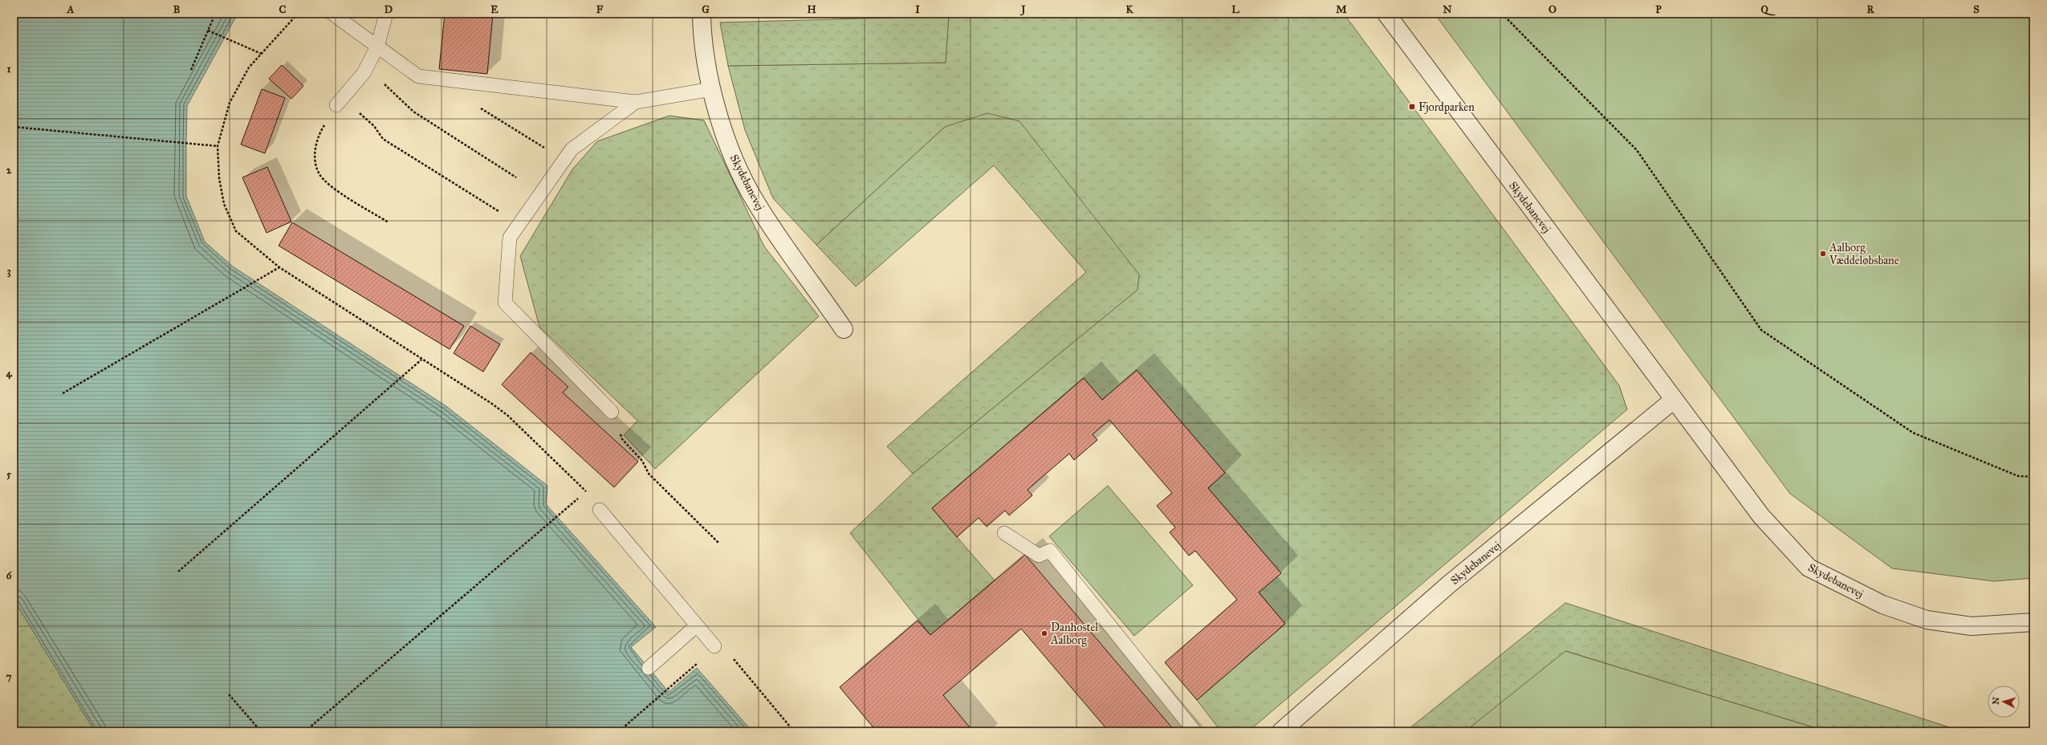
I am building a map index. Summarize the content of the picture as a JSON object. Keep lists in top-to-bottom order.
{
  "streets": {
    "street": ["Skydebanevej"]
  },
  "places": {
    "transit": ["Fjordparken"],
    "other": ["Aalborg Væddeløbsbane", "Danhostel Aalborg"]
  },
  "north": "left",
  "grid": {
    "columns": [
      "A",
      "B",
      "C",
      "D",
      "E",
      "F",
      "G",
      "H",
      "I",
      "J",
      "K",
      "L",
      "M",
      "N",
      "O",
      "P",
      "Q",
      "R",
      "S"
    ],
    "rows": [
      "1",
      "2",
      "3",
      "4",
      "5",
      "6",
      "7"
    ]
  }
}
